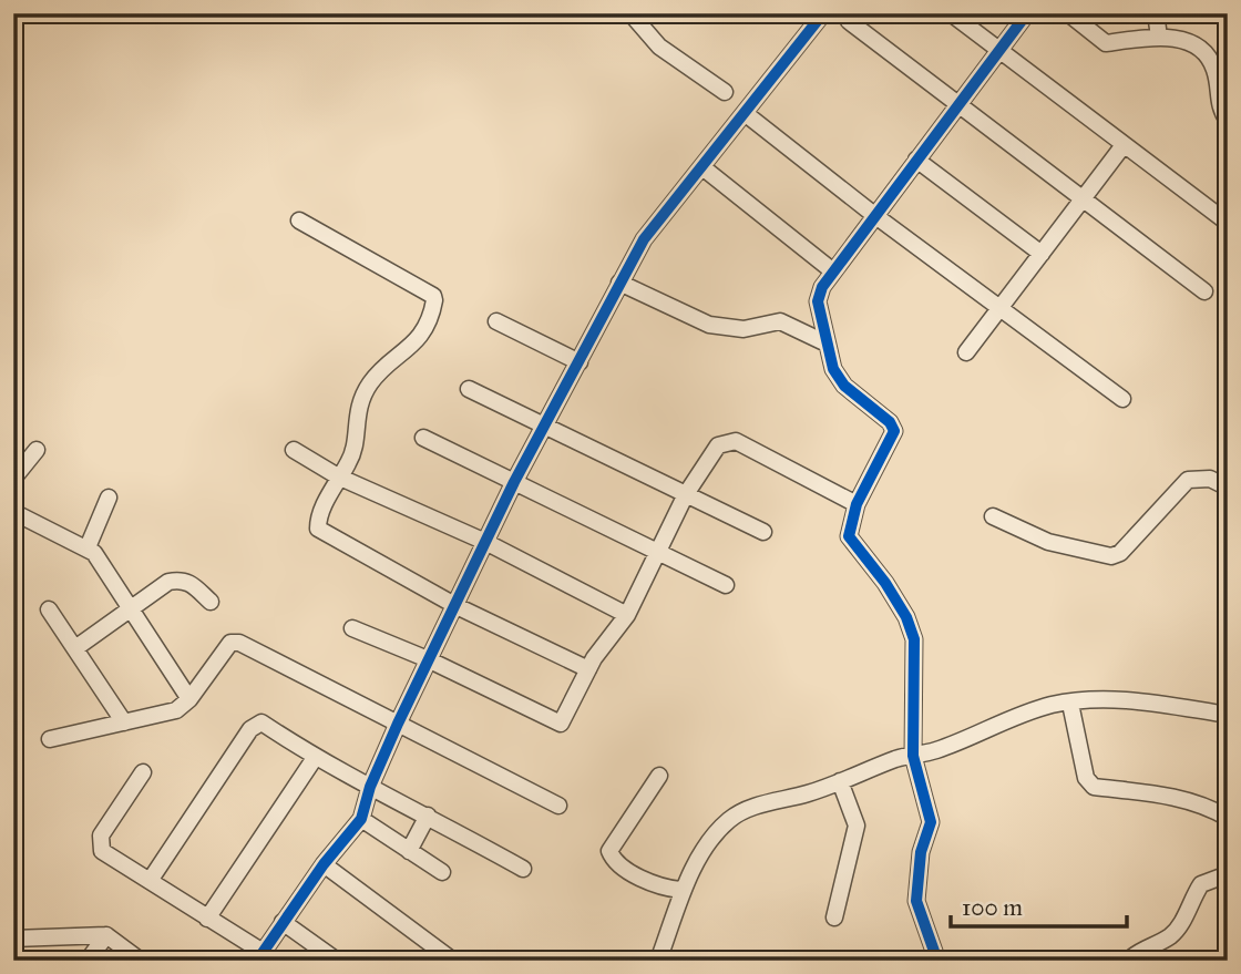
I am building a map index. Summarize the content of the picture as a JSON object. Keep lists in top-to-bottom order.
{
  "scale_bar": "100 m"
}
